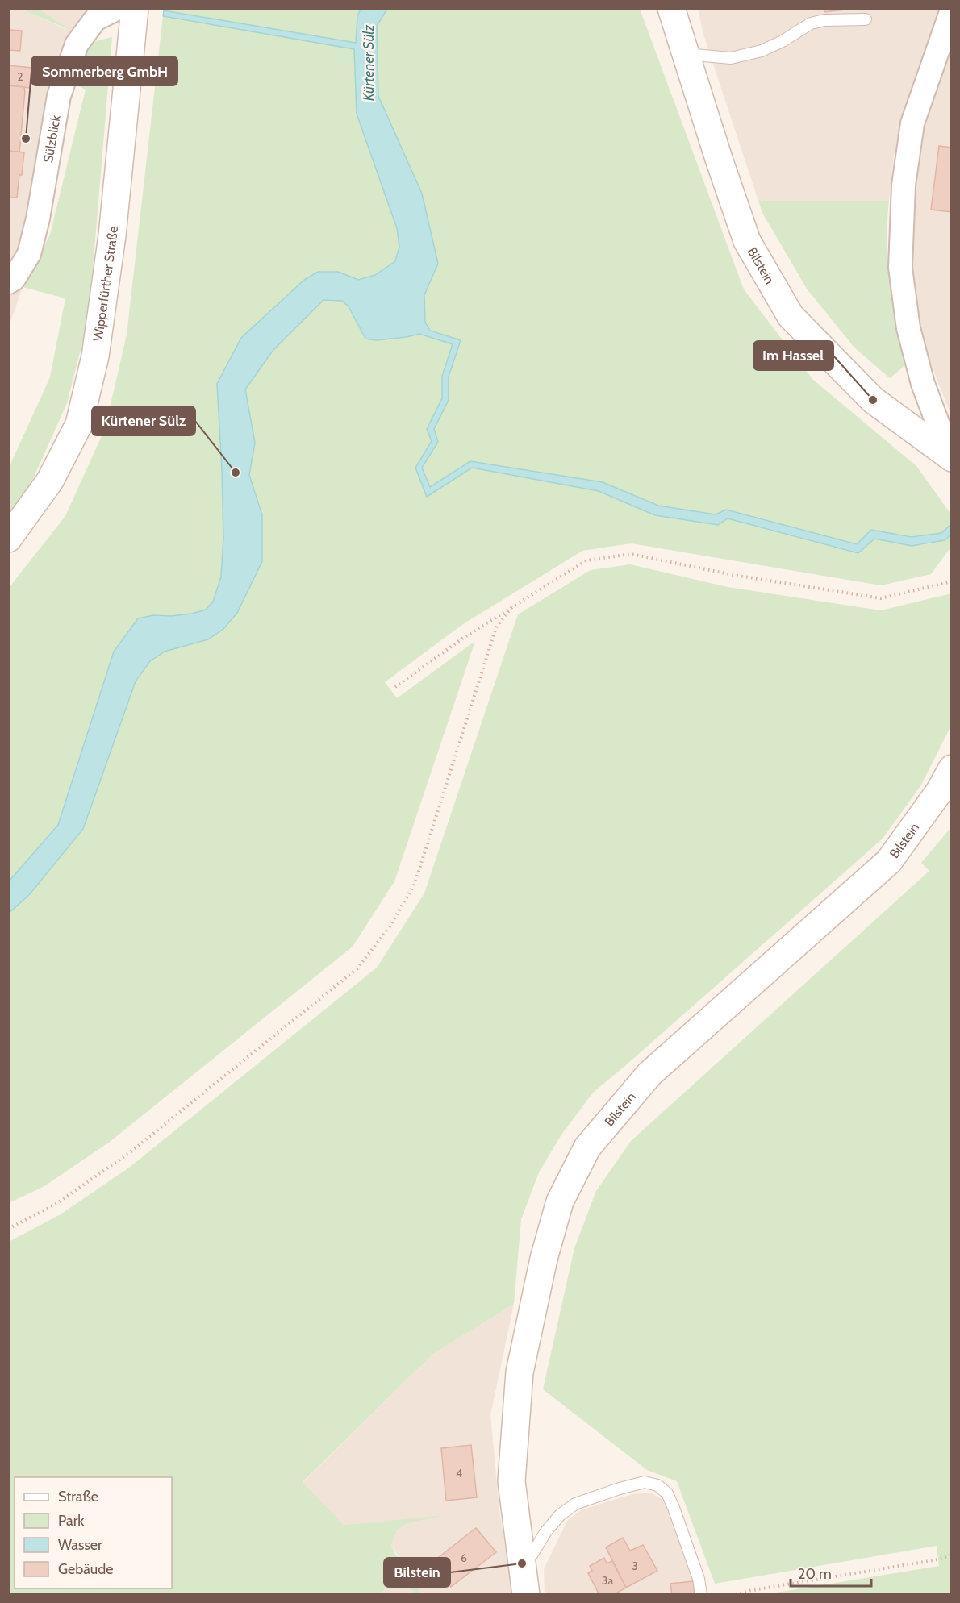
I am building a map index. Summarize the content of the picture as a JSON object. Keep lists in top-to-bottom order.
{
  "streets": {
    "street": ["Sülzblick", "Bilstein", "Wipperfürther Straße"]
  },
  "water": ["Kürtener Sülz"],
  "places": [
    "Sommerberg GmbH",
    "Im Hassel",
    "Kürtener Sülz",
    "Bilstein"
  ],
  "house_numbers": [
    "2",
    "4",
    "6",
    "3",
    "3a"
  ],
  "legend": [
    "Straße",
    "Park",
    "Wasser",
    "Gebäude"
  ],
  "scale_bar": "20 m"
}
